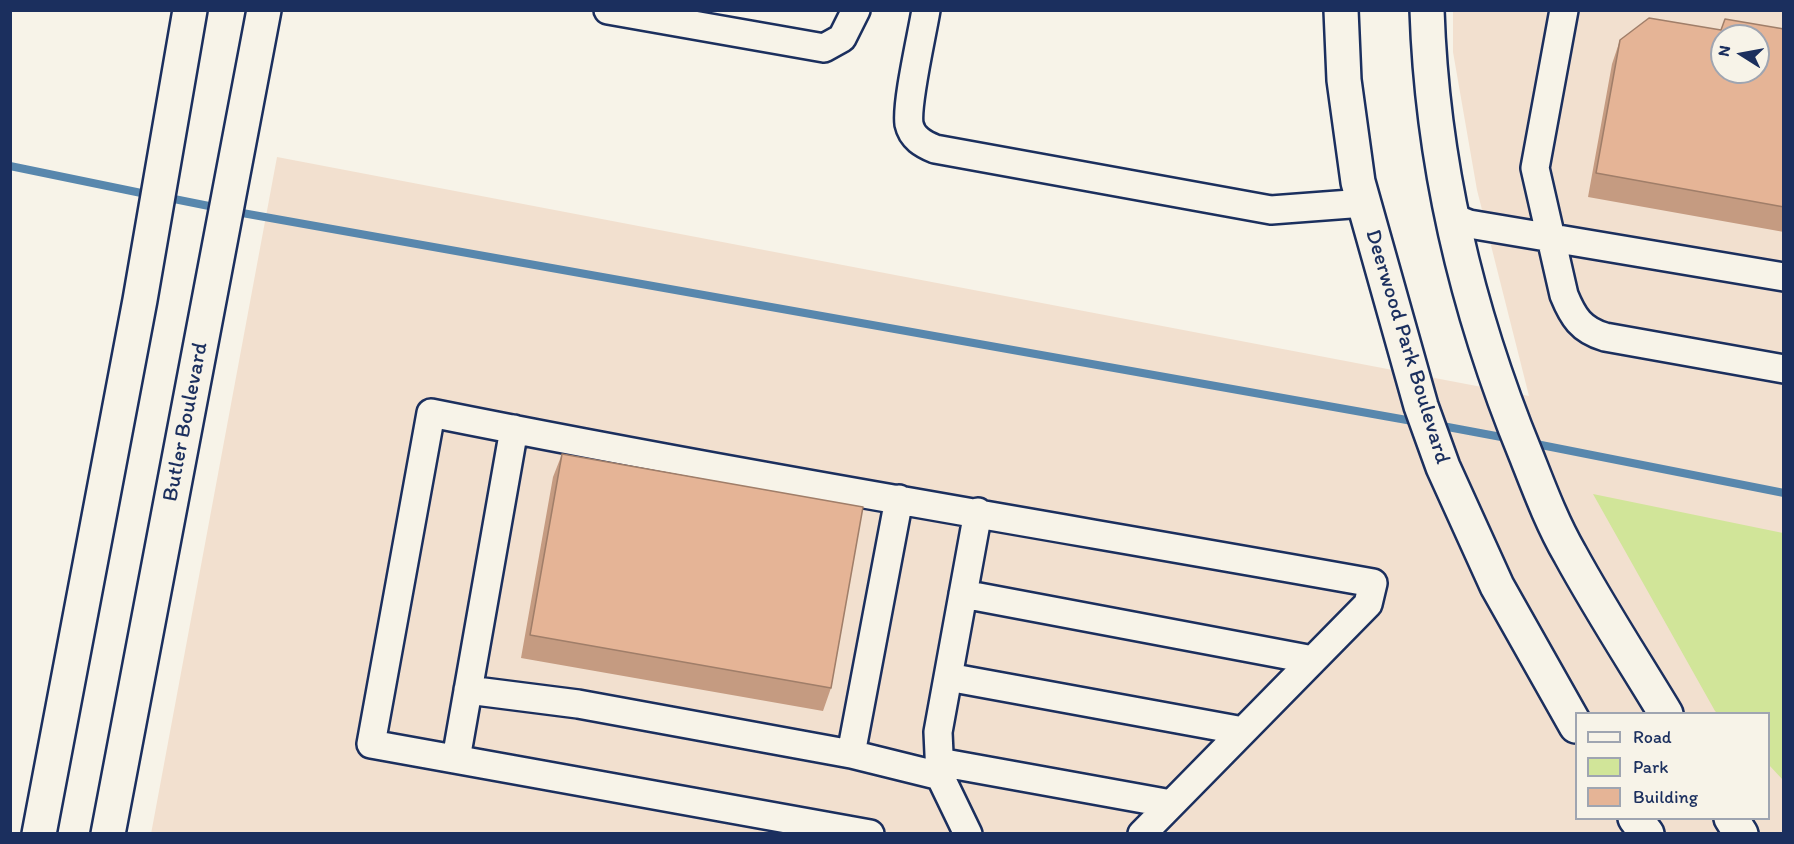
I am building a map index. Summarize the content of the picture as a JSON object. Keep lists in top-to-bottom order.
{
  "streets": {
    "main road": ["Deerwood Park Boulevard", "Butler Boulevard"]
  },
  "legend": ["Road", "Park", "Building"],
  "north": "left"
}
